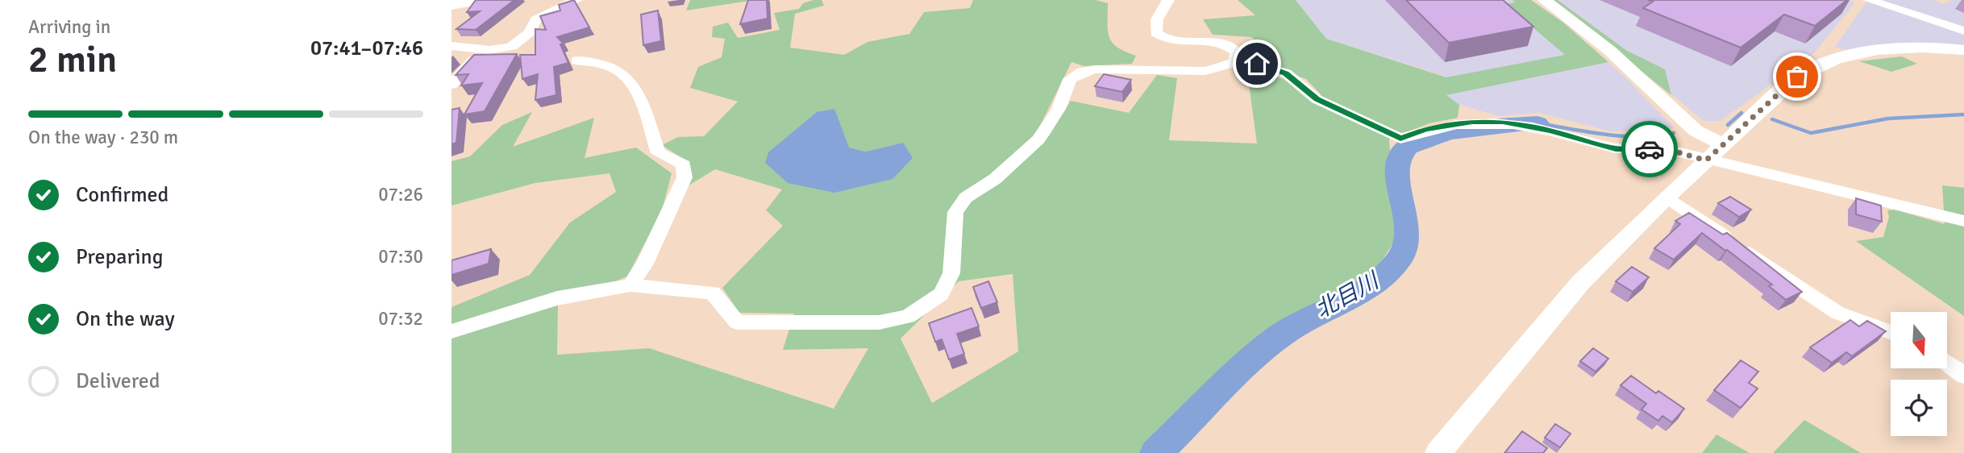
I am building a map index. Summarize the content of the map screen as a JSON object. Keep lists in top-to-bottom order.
{
  "water": ["北目川"],
  "north": "bottom",
  "page": {
    "heading": ["2 min", "Arriving in", "07:41–07:46"],
    "bar": "On the way · 230 m",
    "list": [
      ["Confirmed", "07:26"],
      ["Preparing", "07:30"],
      ["On the way", "07:32"],
      "Delivered"
    ]
  }
}
